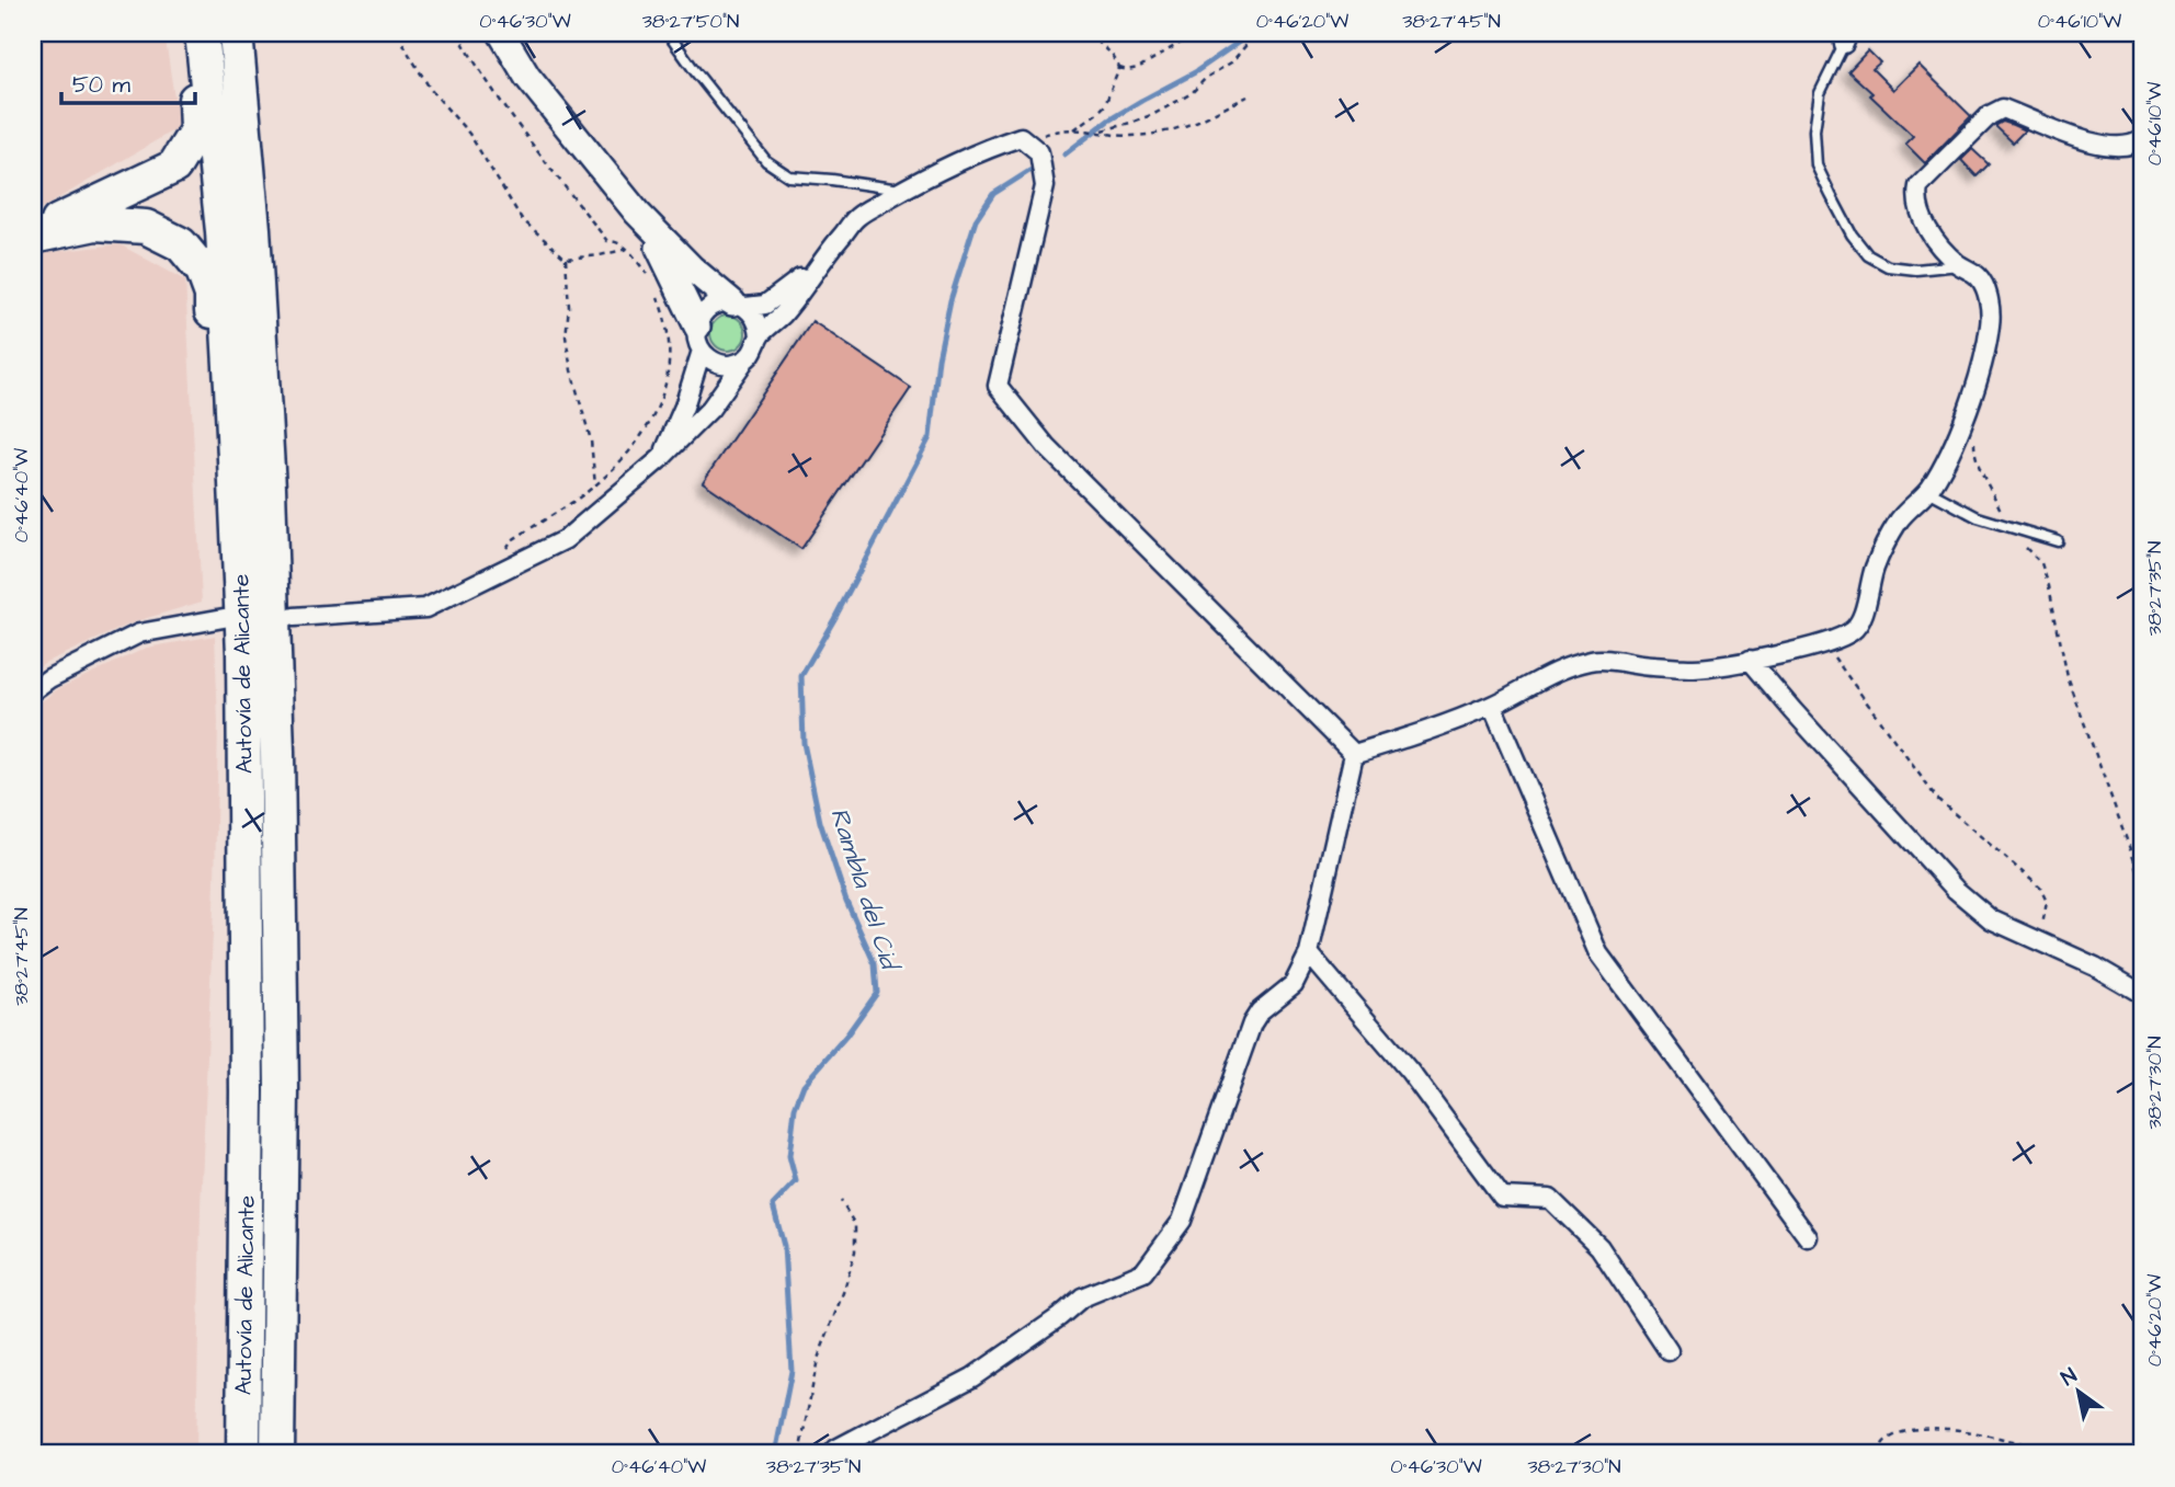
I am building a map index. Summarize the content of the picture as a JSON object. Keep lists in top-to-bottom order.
{
  "streets": {
    "highway": ["Autovía de Alicante"]
  },
  "water": ["Rambla del Cid"],
  "scale_bar": "50 m",
  "north": "top left",
  "coordinates": [
    "0°46'30\"W",
    "38°27'50\"N",
    "0°46'20\"W",
    "38°27'45\"N",
    "0°46'10\"W",
    "0°46'40\"W",
    "38°27'35\"N",
    "38°27'30\"N"
  ]
}
